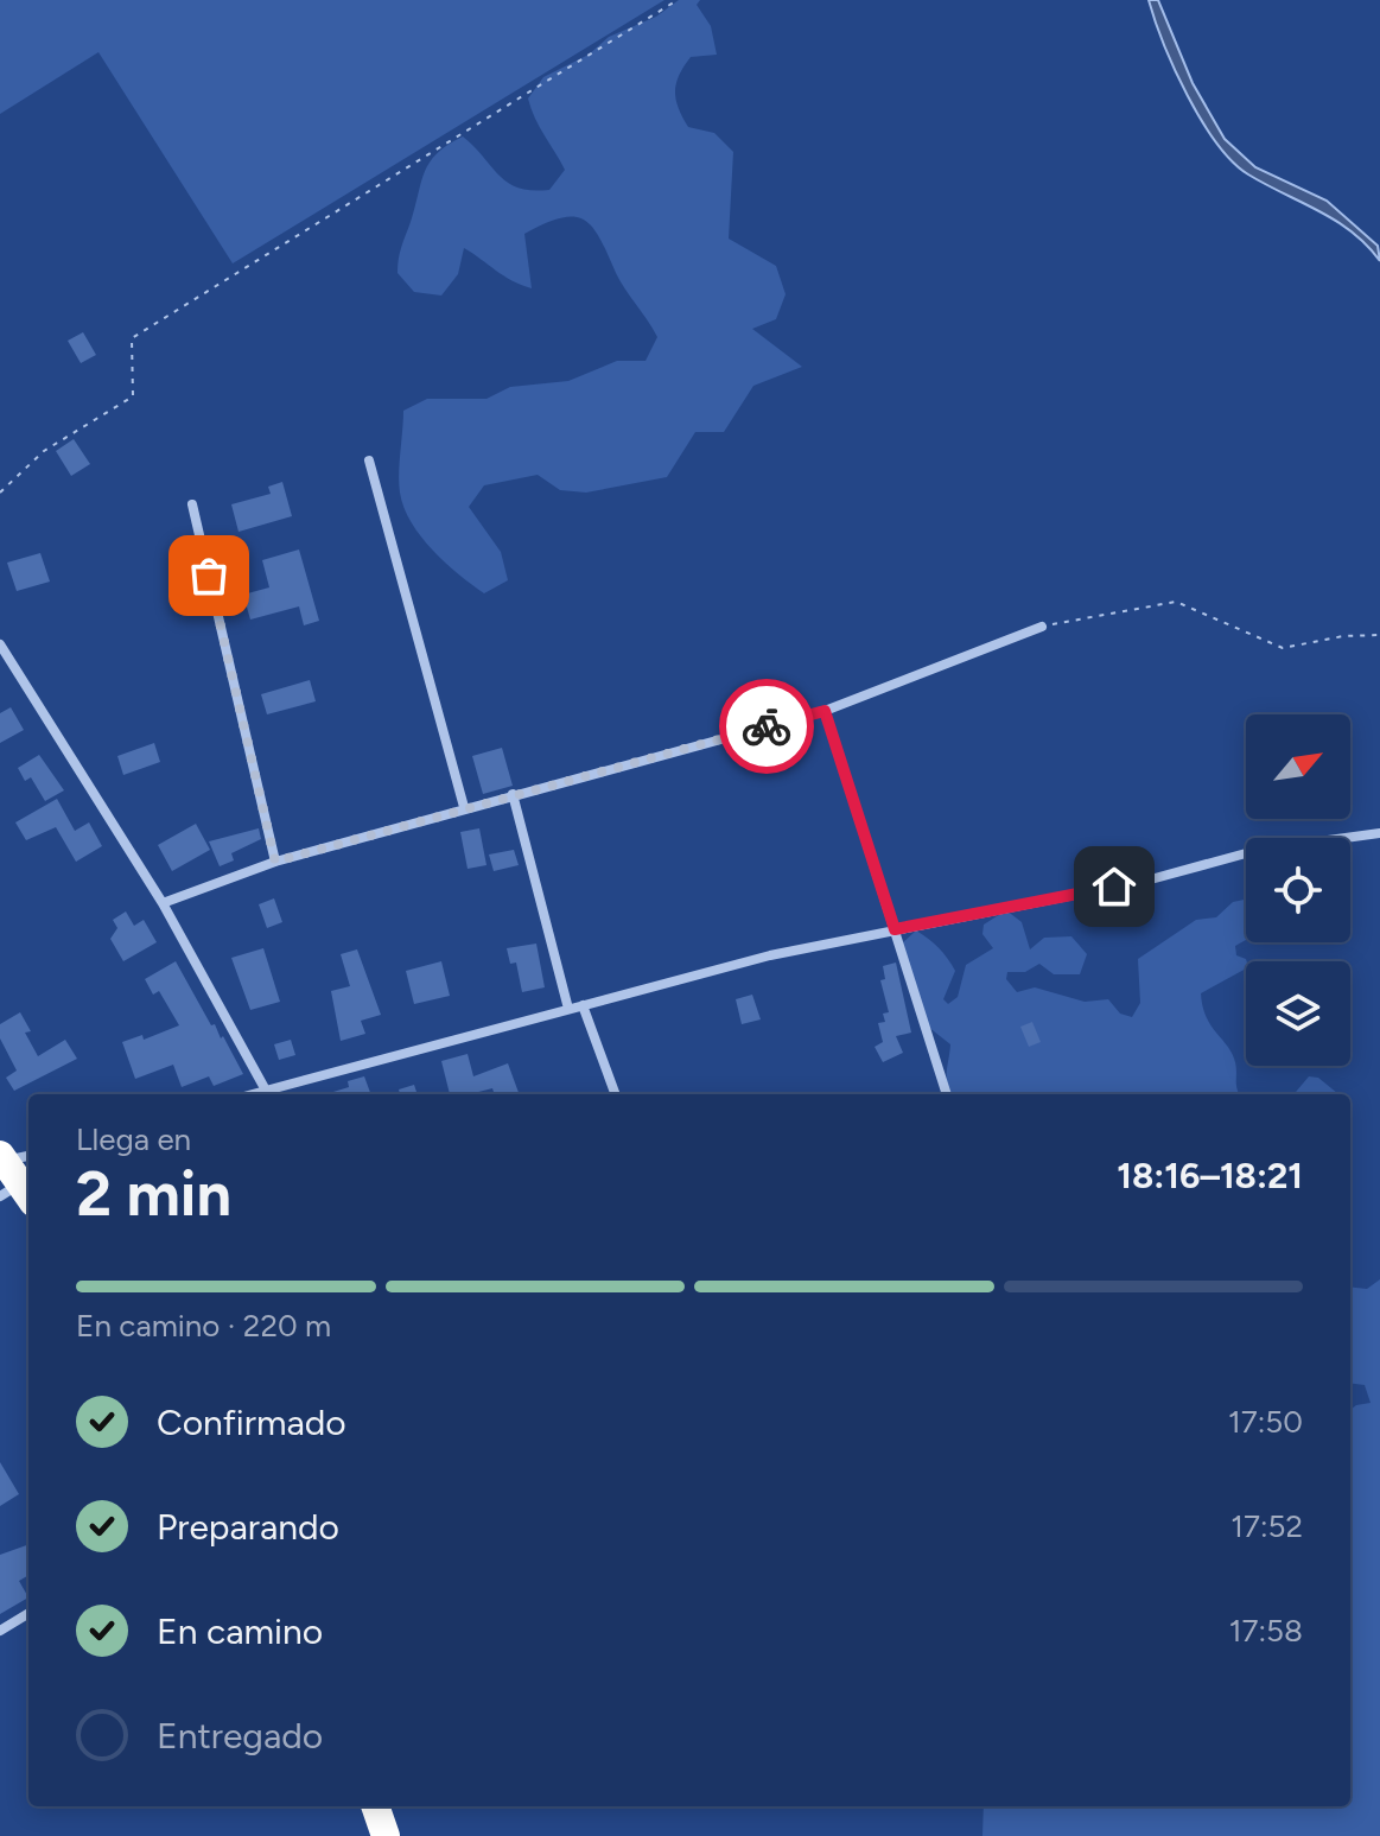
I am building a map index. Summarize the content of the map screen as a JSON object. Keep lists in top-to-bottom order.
{
  "north": "top right",
  "page": {
    "heading": ["2 min", "Llega en", "18:16–18:21"],
    "bar": "En camino · 220 m",
    "list": [
      ["Confirmado", "17:50"],
      ["Preparando", "17:52"],
      ["En camino", "17:58"],
      "Entregado"
    ]
  }
}
